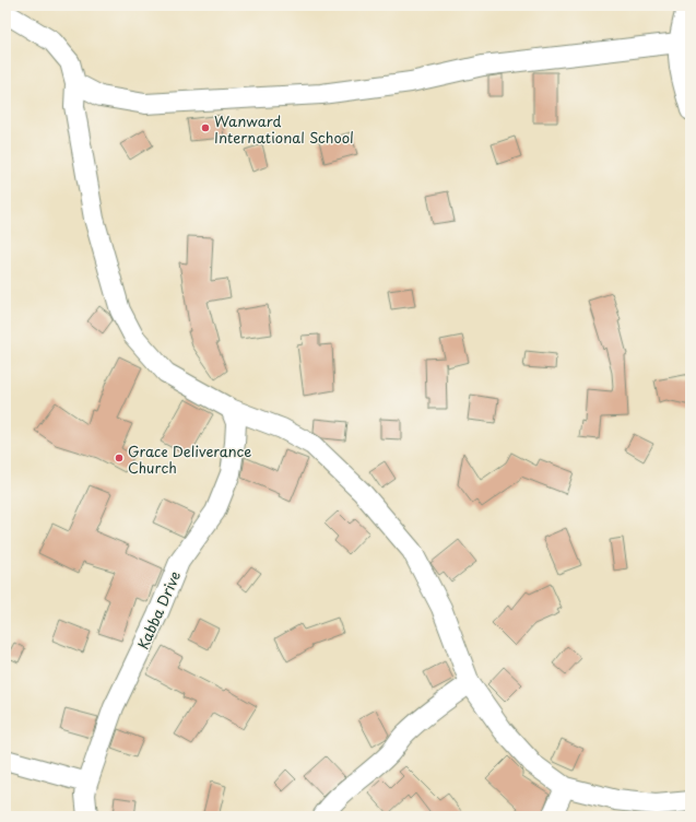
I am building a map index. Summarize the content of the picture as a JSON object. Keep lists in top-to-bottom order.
{
  "streets": {
    "street": ["Kabba Drive"]
  },
  "places": ["Wanward International School", "Grace Deliverance Church"]
}
